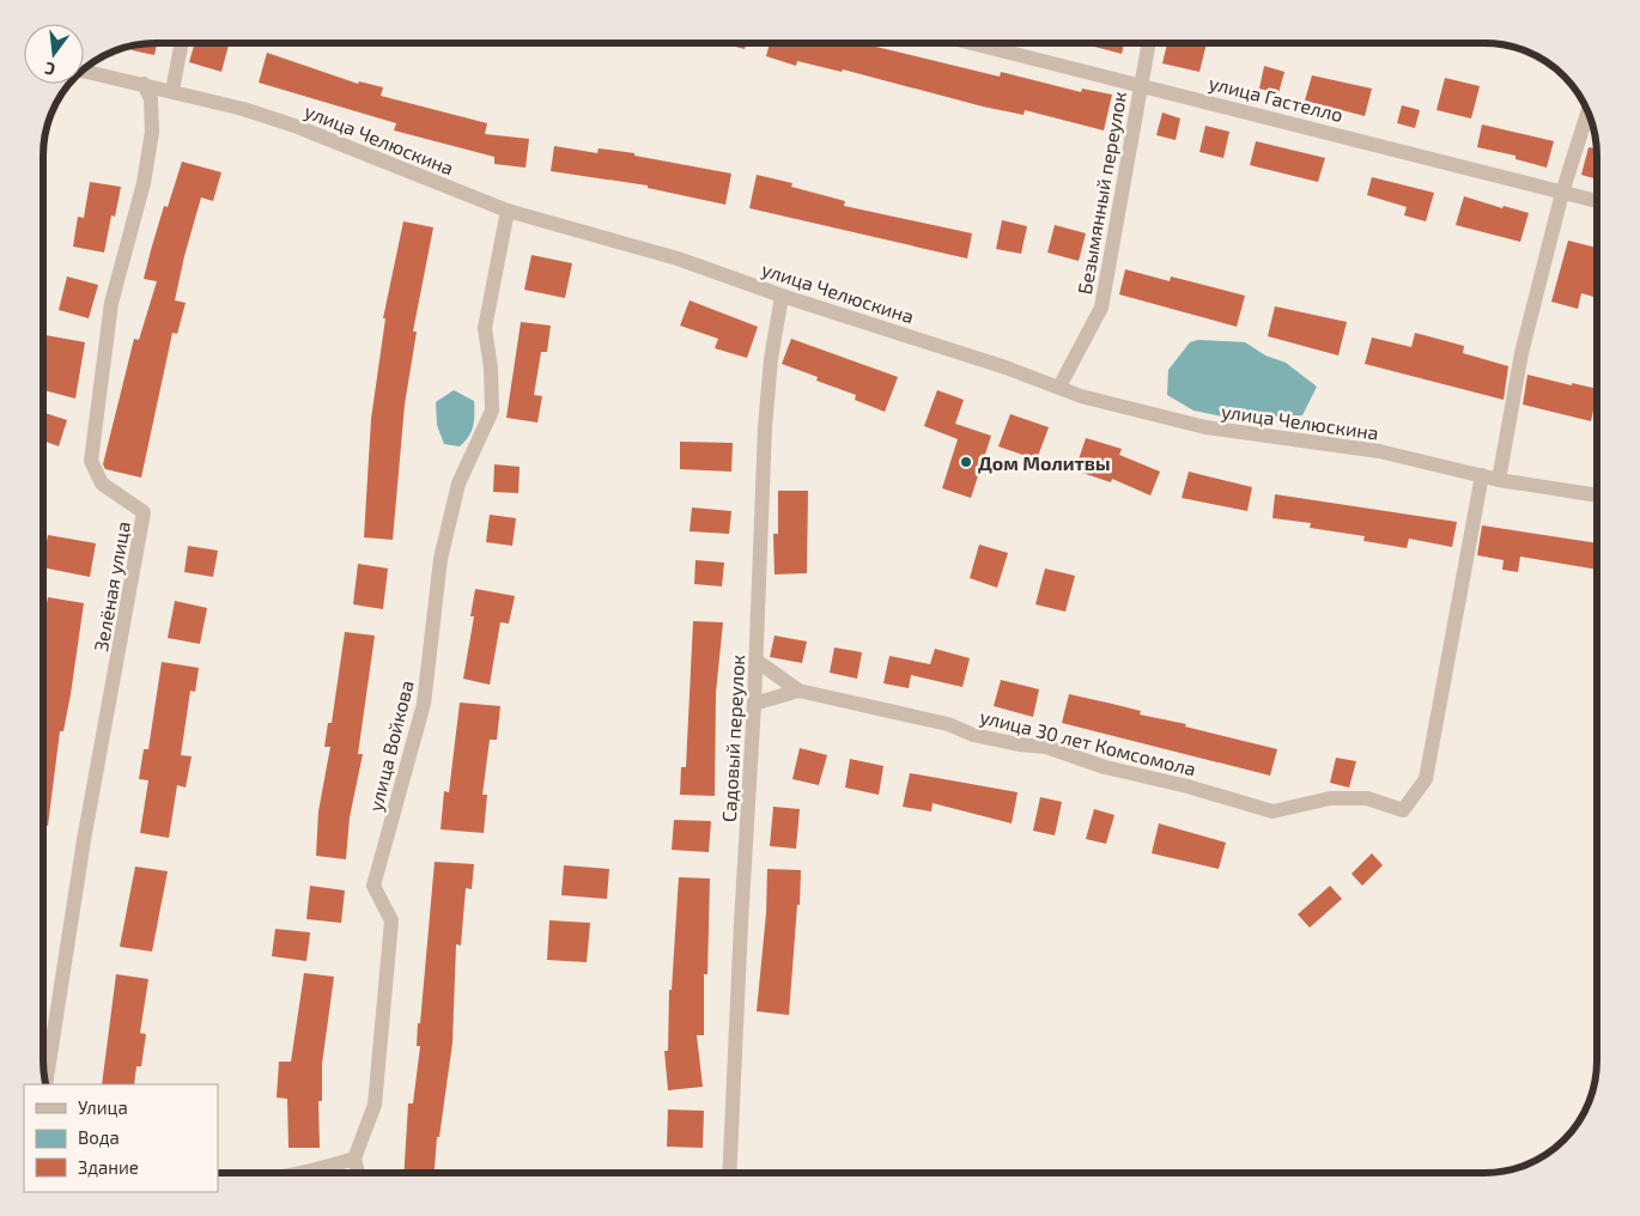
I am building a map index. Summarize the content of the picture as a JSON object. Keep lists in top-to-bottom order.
{
  "streets": {
    "street": [
      "улица Гастелло",
      "улица Челюскина",
      "Безымянный переулок",
      "Зелёная улица",
      "Садовый переулок",
      "улица 30 лет Комсомола",
      "улица Войкова"
    ]
  },
  "crossings": [
    ["улица Гастелло", "Безымянный переулок"],
    ["улица Челюскина", "Безымянный переулок"],
    ["улица Челюскина", "Зелёная улица"],
    ["улица Челюскина", "Садовый переулок"],
    ["улица Челюскина", "улица 30 лет Комсомола"],
    ["улица Челюскина", "улица Войкова"],
    ["Садовый переулок", "улица 30 лет Комсомола"]
  ],
  "places": ["Дом Молитвы"],
  "legend": ["Улица", "Вода", "Здание"],
  "north": "bottom"
}
